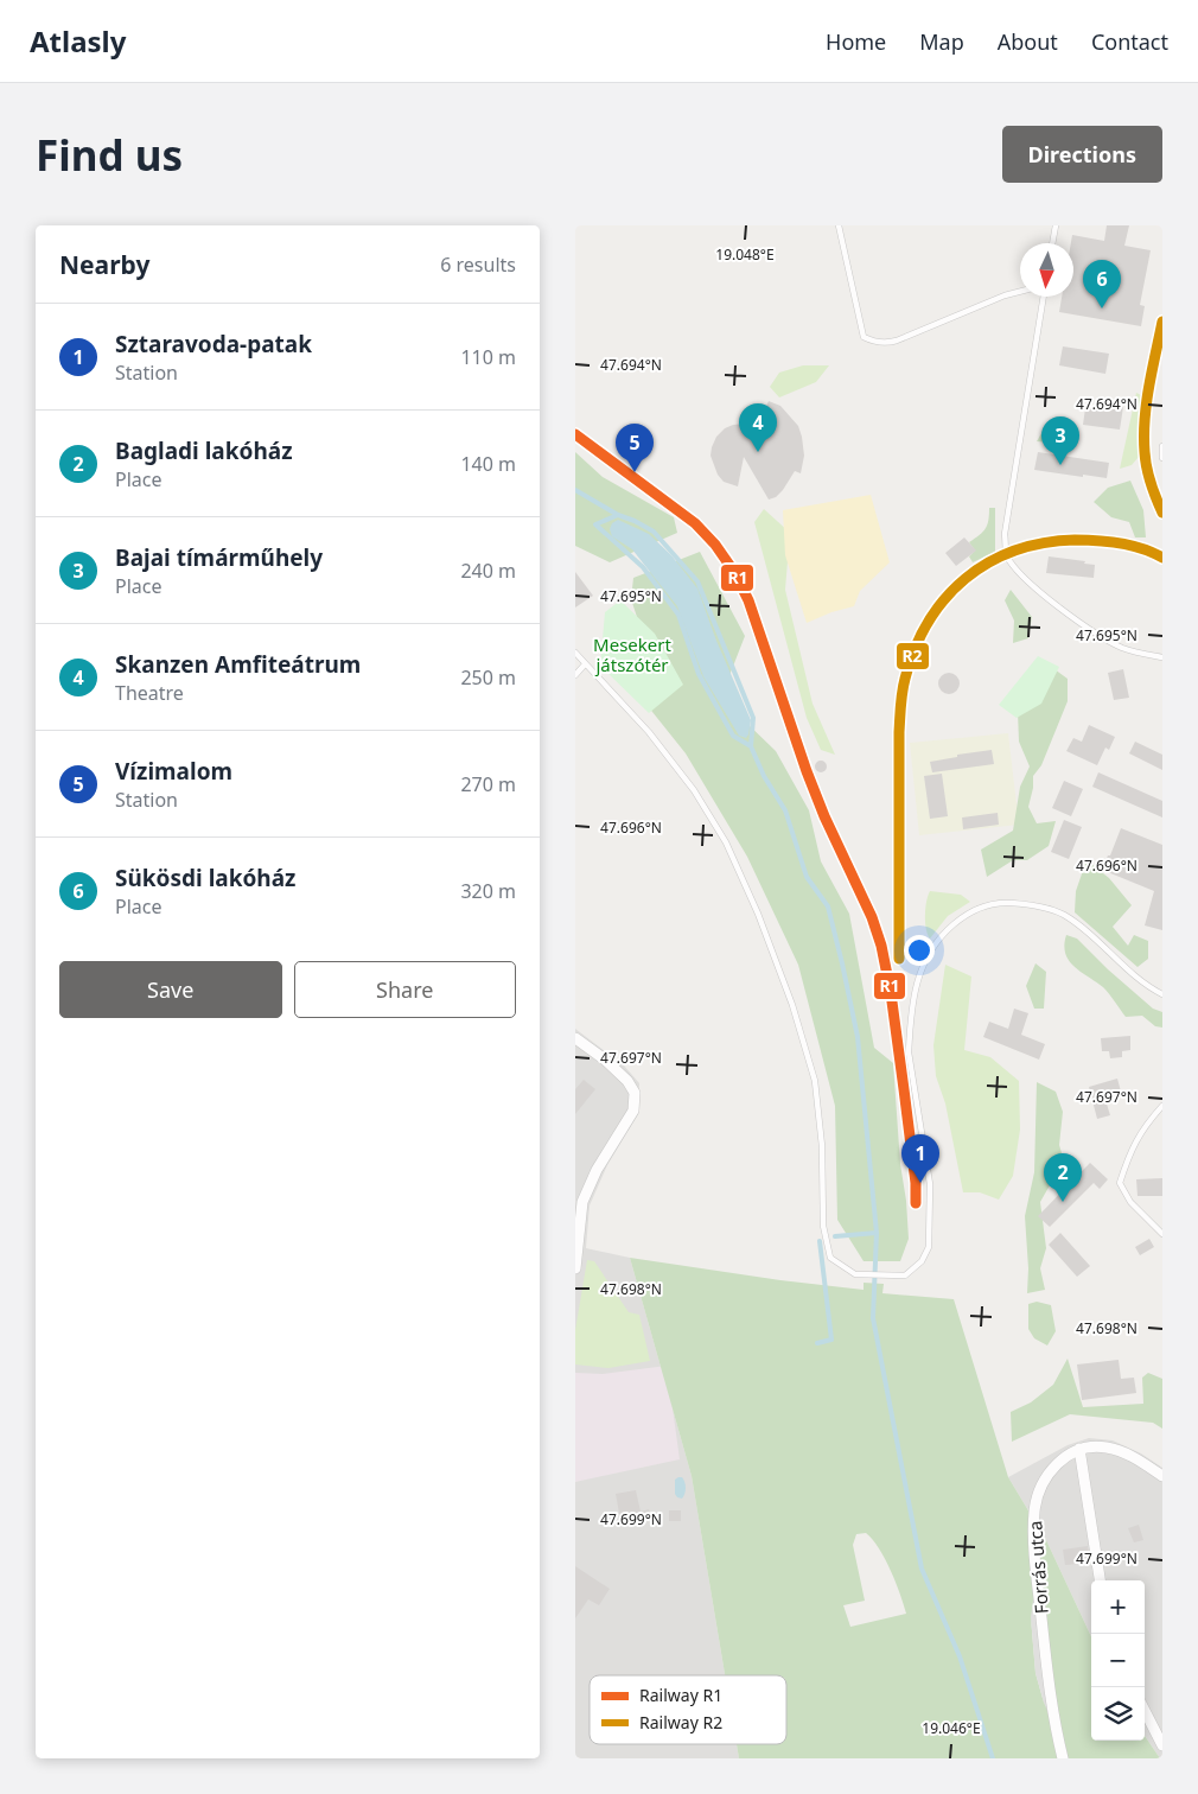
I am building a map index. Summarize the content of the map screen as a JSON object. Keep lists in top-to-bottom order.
{
  "streets": {
    "street": ["Forrás utca"]
  },
  "parks": ["Mesekert játszótér"],
  "lines": ["rail line R2", "rail line R1"],
  "legend": ["Railway R1", "Railway R2"],
  "north": "bottom",
  "page": {
    "header": "Atlasly",
    "nav": [
      "Home",
      "Map",
      "About",
      "Contact"
    ],
    "buttons": [
      "Directions",
      ["Save", "Share"]
    ],
    "title": "Find us",
    "heading": ["Nearby", "6 results"],
    "pins": [
      "6",
      "4",
      "3",
      "5",
      "1",
      "2"
    ],
    "list": [
      {
        "mark": "1",
        "name": "Sztaravoda-patak",
        "note": "Station",
        "value": "110 m"
      },
      {
        "mark": "2",
        "name": "Bagladi lakóház",
        "note": "Place",
        "value": "140 m"
      },
      {
        "mark": "3",
        "name": "Bajai tímárműhely",
        "note": "Place",
        "value": "240 m"
      },
      {
        "mark": "4",
        "name": "Skanzen Amfiteátrum",
        "note": "Theatre",
        "value": "250 m"
      },
      {
        "mark": "5",
        "name": "Vízimalom",
        "note": "Station",
        "value": "270 m"
      },
      {
        "mark": "6",
        "name": "Sükösdi lakóház",
        "note": "Place",
        "value": "320 m"
      }
    ],
    "map_buttons": ["+", "−"]
  },
  "coordinates": [
    "19.048°E",
    "47.694°N",
    "47.695°N",
    "47.696°N",
    "47.697°N",
    "47.698°N",
    "47.699°N",
    "19.046°E"
  ]
}
